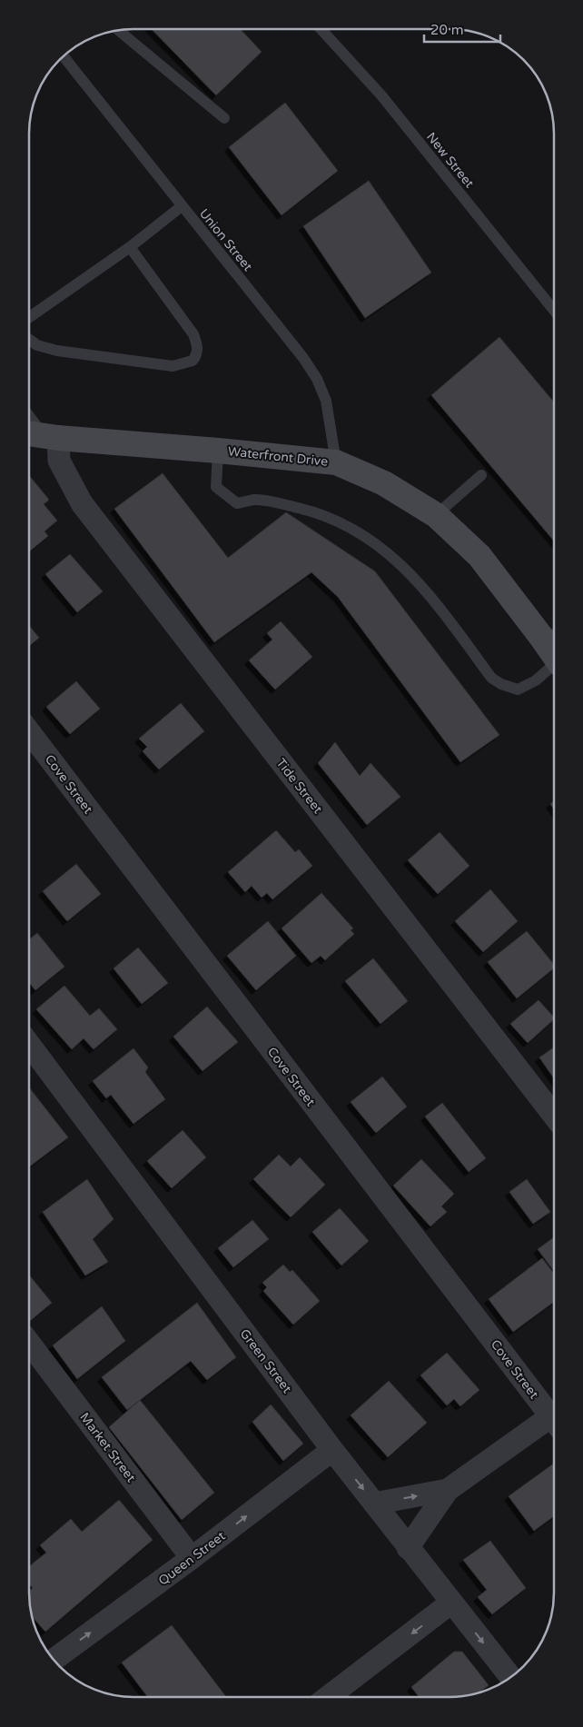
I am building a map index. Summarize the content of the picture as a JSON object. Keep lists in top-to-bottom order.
{
  "streets": {
    "street": [
      "Waterfront Drive",
      "Cove Street",
      "Tide Street",
      "Green Street",
      "Market Street",
      "Queen Street"
    ],
    "lane": ["New Street", "Union Street"]
  },
  "crossings": [
    ["Union Street", "Waterfront Drive"],
    ["Waterfront Drive", "Tide Street"],
    ["Green Street", "Queen Street"],
    ["Market Street", "Queen Street"]
  ],
  "scale_bar": "20 m"
}
